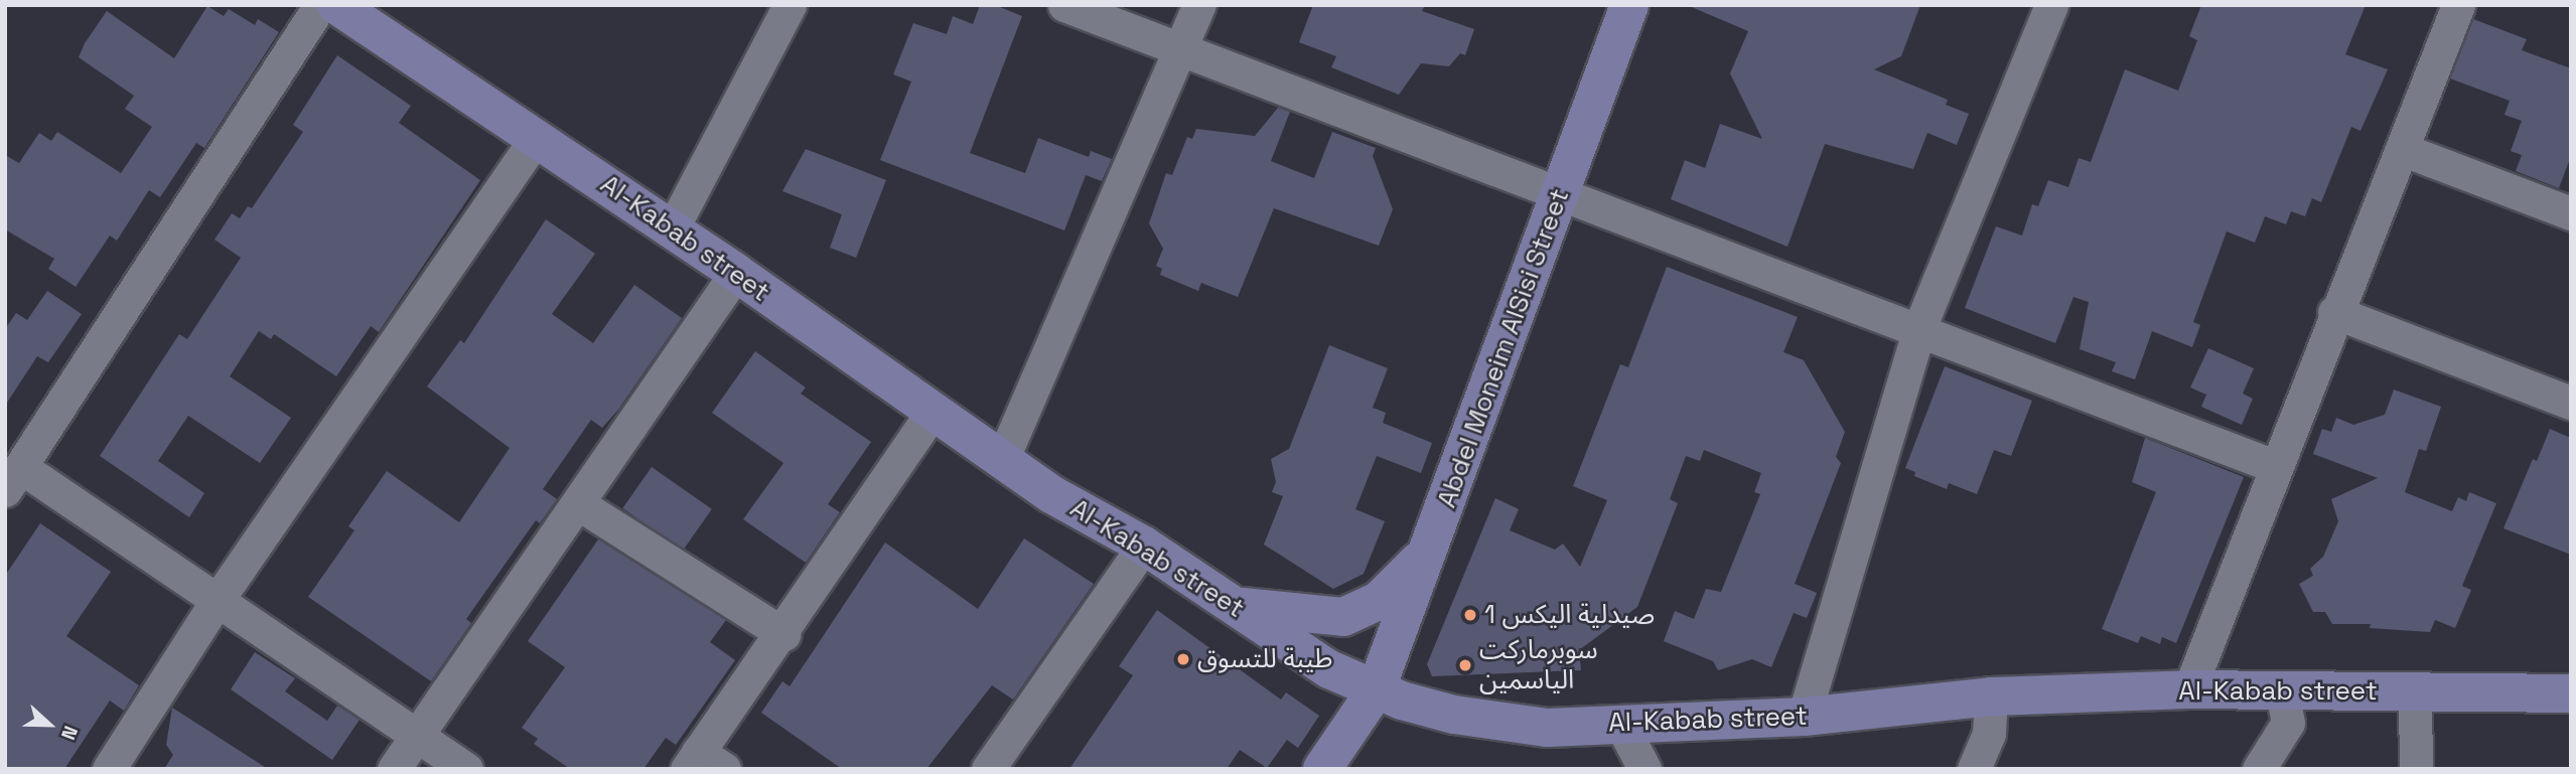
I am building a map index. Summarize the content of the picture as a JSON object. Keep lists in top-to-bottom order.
{
  "streets": {
    "main road": ["Al-Kabab street", "Abdel Moneim AlSisi Street"]
  },
  "crossings": [
    ["Al-Kabab street", "Abdel Moneim AlSisi Street"]
  ],
  "places": ["صيدلية اليكس 1", "طيبة للتسوق", "سوبرماركت الياسمين"],
  "north": "right"
}
